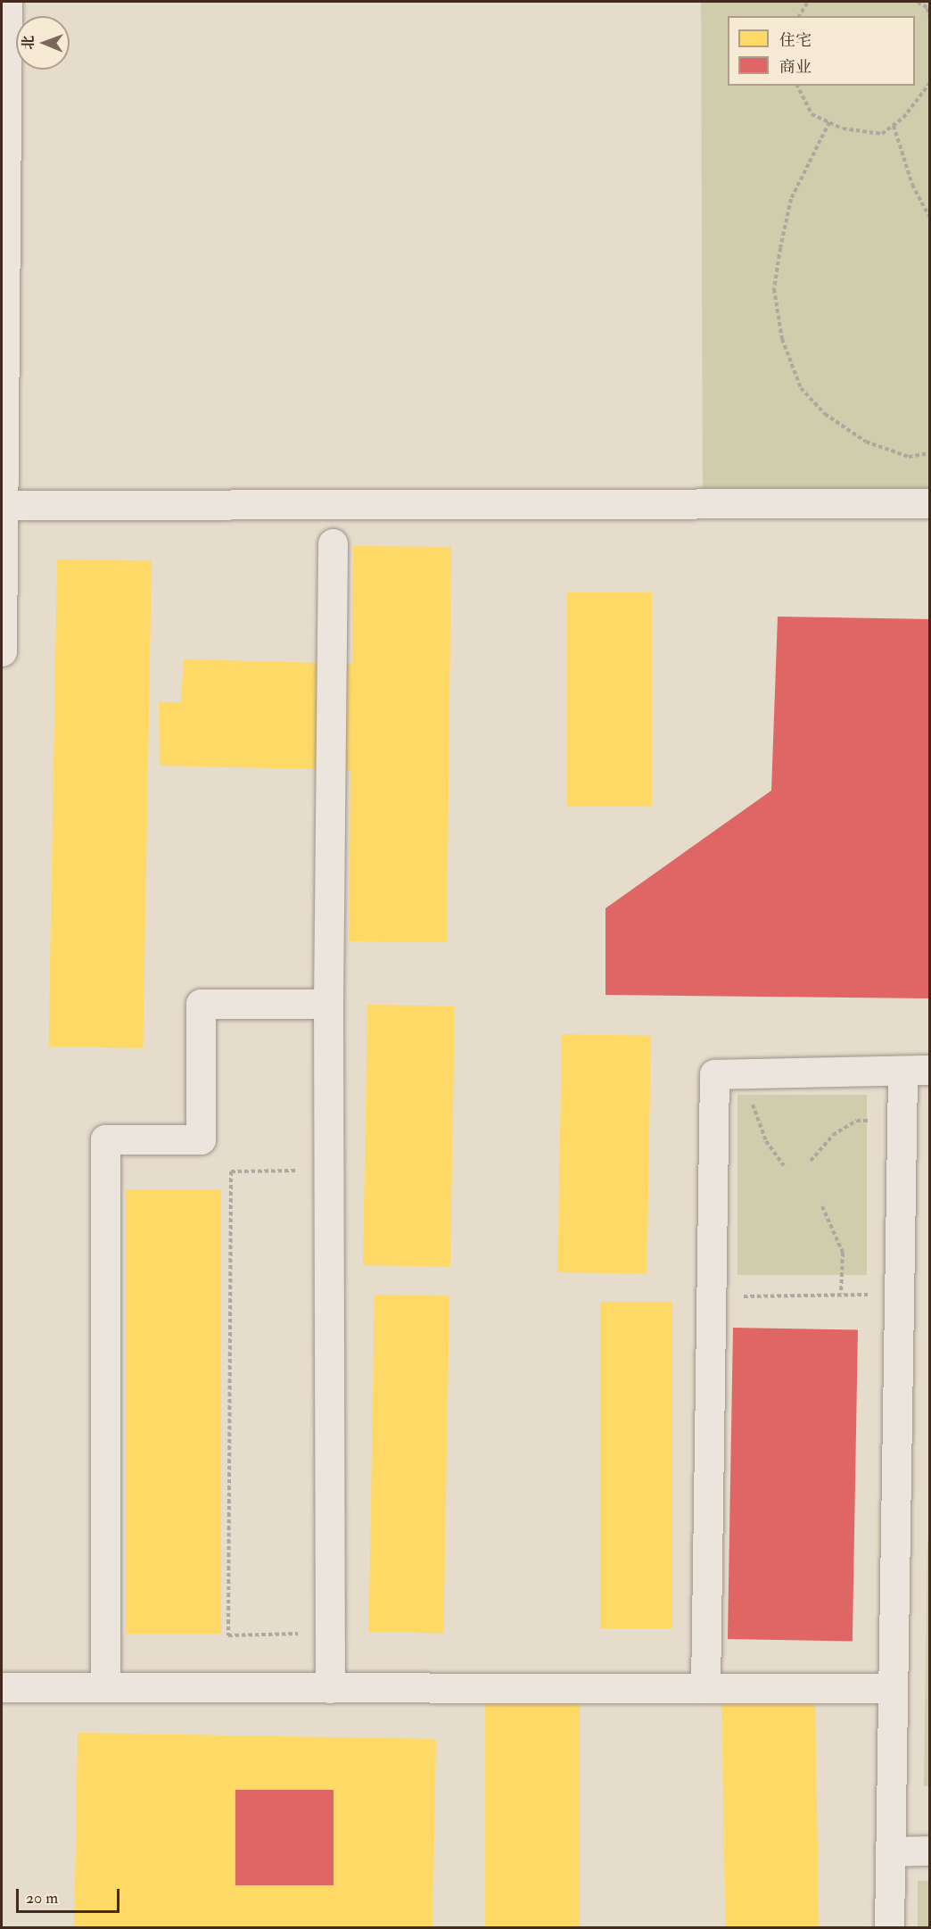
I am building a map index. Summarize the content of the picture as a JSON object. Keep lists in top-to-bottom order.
{
  "legend": ["住宅", "商业"],
  "scale_bar": "20 m",
  "north": "left"
}
